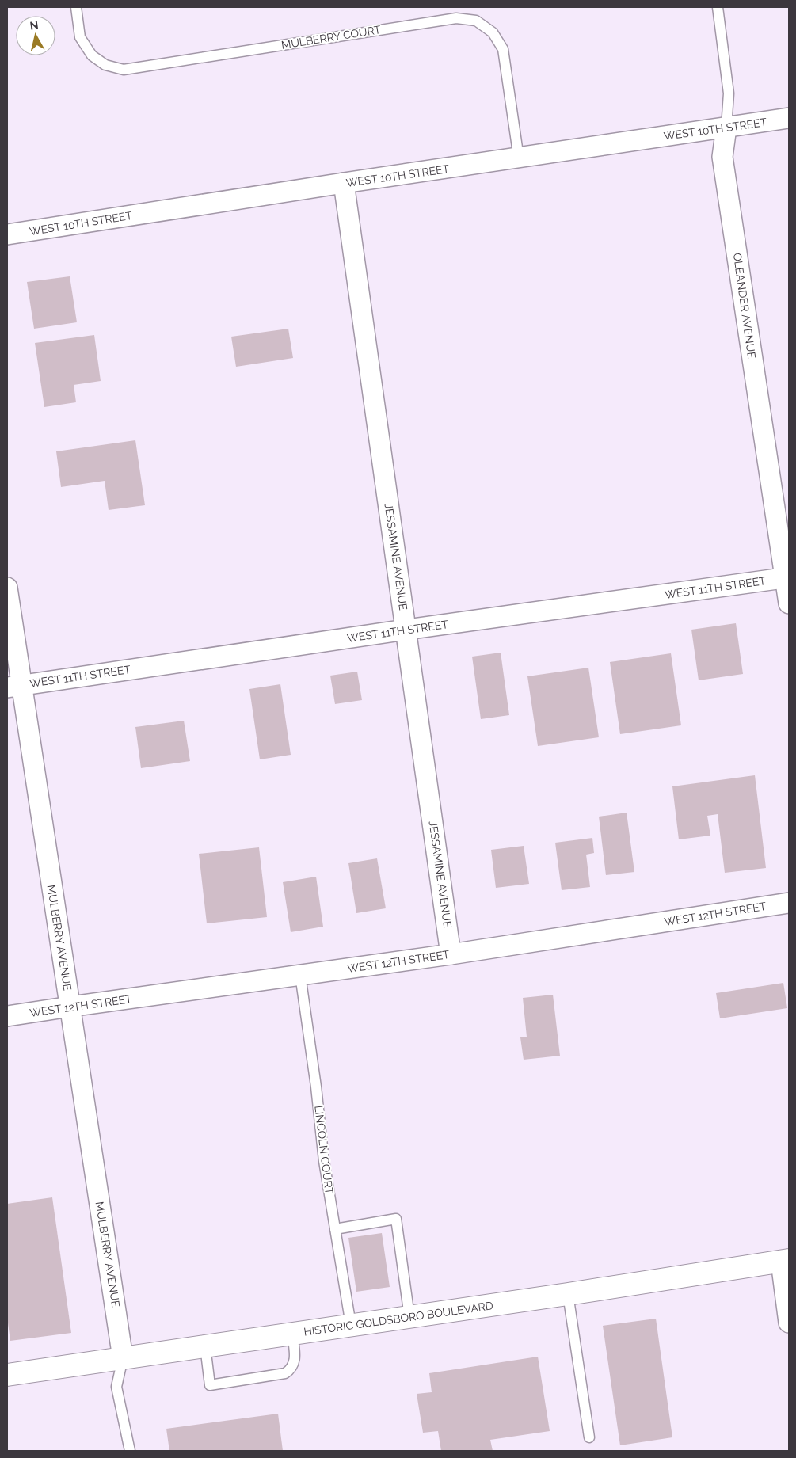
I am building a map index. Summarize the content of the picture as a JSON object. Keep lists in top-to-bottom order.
{
  "streets": {
    "street": [
      "WEST 10TH STREET",
      "OLEANDER AVENUE",
      "JESSAMINE AVENUE",
      "WEST 11TH STREET",
      "WEST 12TH STREET",
      "MULBERRY AVENUE",
      "HISTORIC GOLDSBORO BOULEVARD"
    ],
    "lane": ["MULBERRY COURT", "LINCOLN COURT"]
  },
  "crossings": [
    ["MULBERRY COURT", "WEST 10TH STREET"],
    ["WEST 10TH STREET", "OLEANDER AVENUE"],
    ["WEST 10TH STREET", "JESSAMINE AVENUE"],
    ["OLEANDER AVENUE", "WEST 11TH STREET"],
    ["JESSAMINE AVENUE", "WEST 11TH STREET"],
    ["JESSAMINE AVENUE", "WEST 12TH STREET"],
    ["WEST 11TH STREET", "MULBERRY AVENUE"],
    ["WEST 12TH STREET", "MULBERRY AVENUE"],
    ["WEST 12TH STREET", "LINCOLN COURT"],
    ["MULBERRY AVENUE", "HISTORIC GOLDSBORO BOULEVARD"],
    ["LINCOLN COURT", "HISTORIC GOLDSBORO BOULEVARD"]
  ],
  "north": "top"
}
